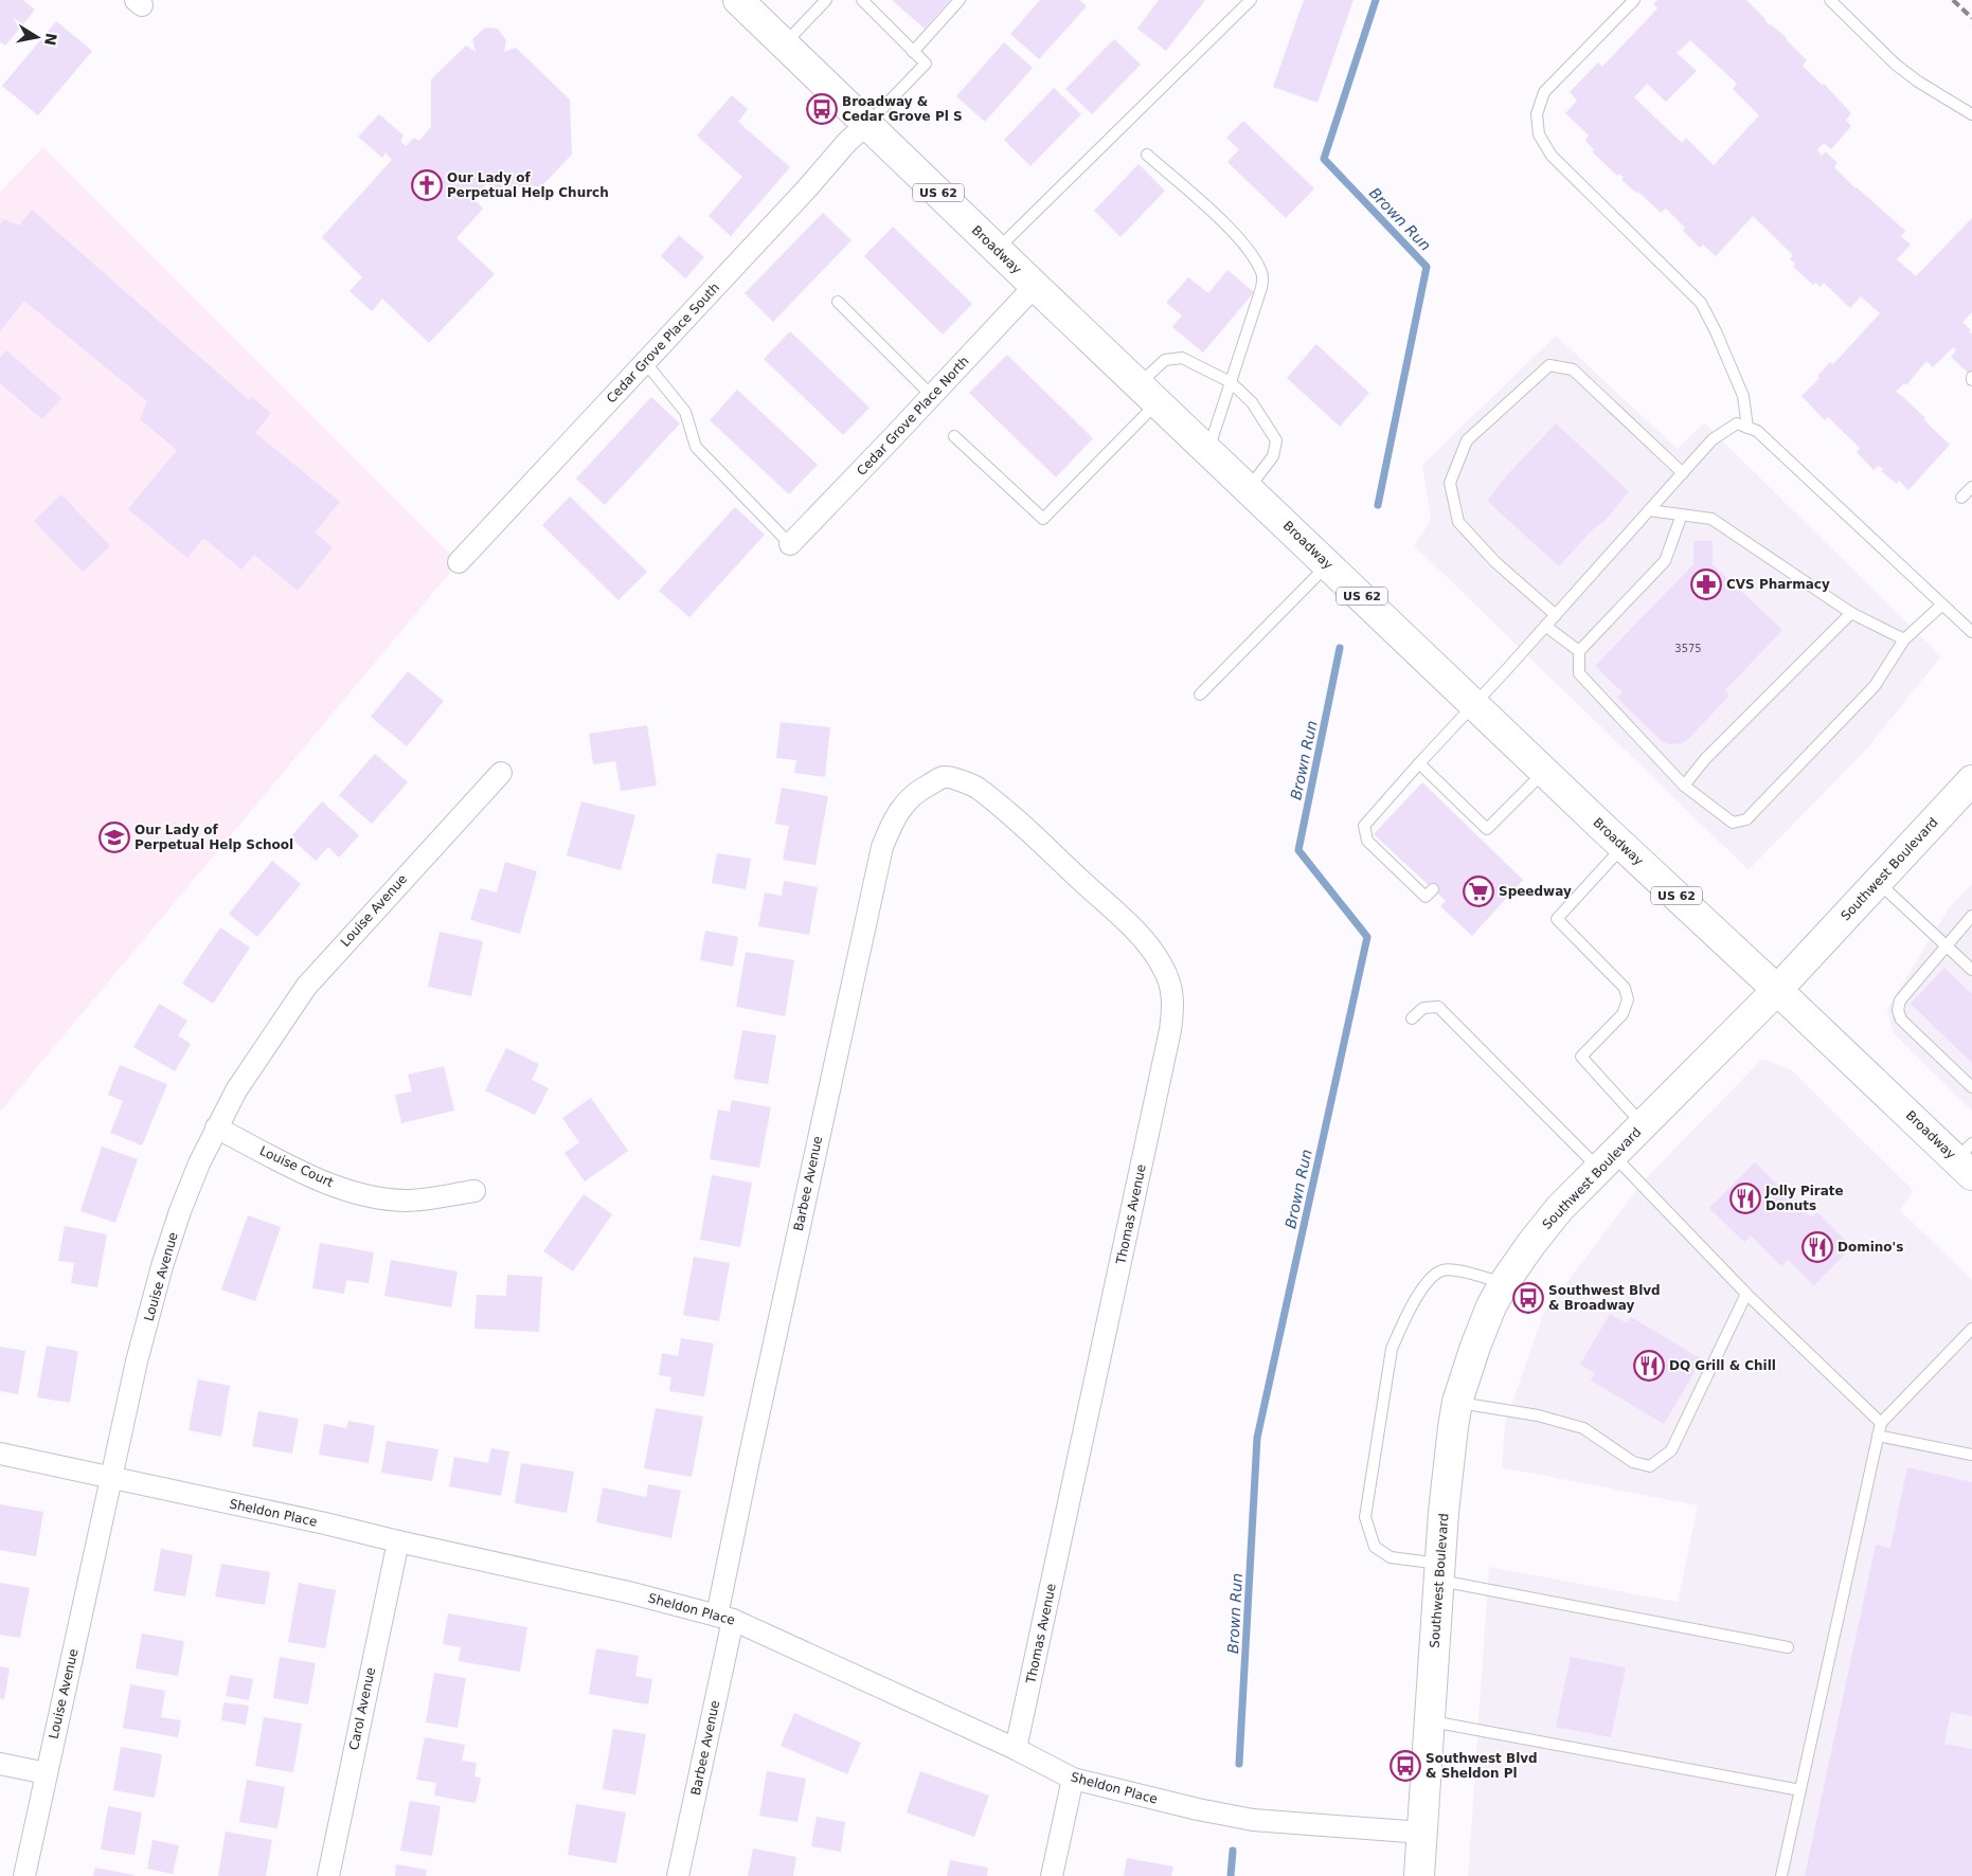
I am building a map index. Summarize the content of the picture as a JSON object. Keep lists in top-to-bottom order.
{
  "streets": {
    "main road": ["US 62", "Broadway", "Southwest Boulevard"],
    "street": [
      "Cedar Grove Place South",
      "Cedar Grove Place North",
      "Louise Avenue",
      "Louise Court",
      "Barbee Avenue",
      "Thomas Avenue",
      "Sheldon Place",
      "Carol Avenue"
    ]
  },
  "crossings": [
    ["Broadway", "Cedar Grove Place South"],
    ["Broadway", "Cedar Grove Place North"],
    ["Broadway", "Southwest Boulevard"],
    ["Southwest Boulevard", "Sheldon Place"],
    ["Louise Avenue", "Louise Court"],
    ["Louise Avenue", "Sheldon Place"],
    ["Barbee Avenue", "Thomas Avenue"],
    ["Barbee Avenue", "Sheldon Place"],
    ["Thomas Avenue", "Sheldon Place"],
    ["Sheldon Place", "Carol Avenue"]
  ],
  "water": ["Brown Run"],
  "places": {
    "bus stop": ["Broadway & Cedar Grove Pl S", "Southwest Blvd & Broadway", "Southwest Blvd & Sheldon Pl"],
    "church": ["Our Lady of Perpetual Help Church"],
    "pharmacy": ["CVS Pharmacy"],
    "school or university": ["Our Lady of Perpetual Help School"],
    "supermarket": ["Speedway"],
    "restaurant": ["Jolly Pirate Donuts", "Domino's", "DQ Grill & Chill"]
  },
  "house_numbers": ["3575"],
  "north": "right"
}
